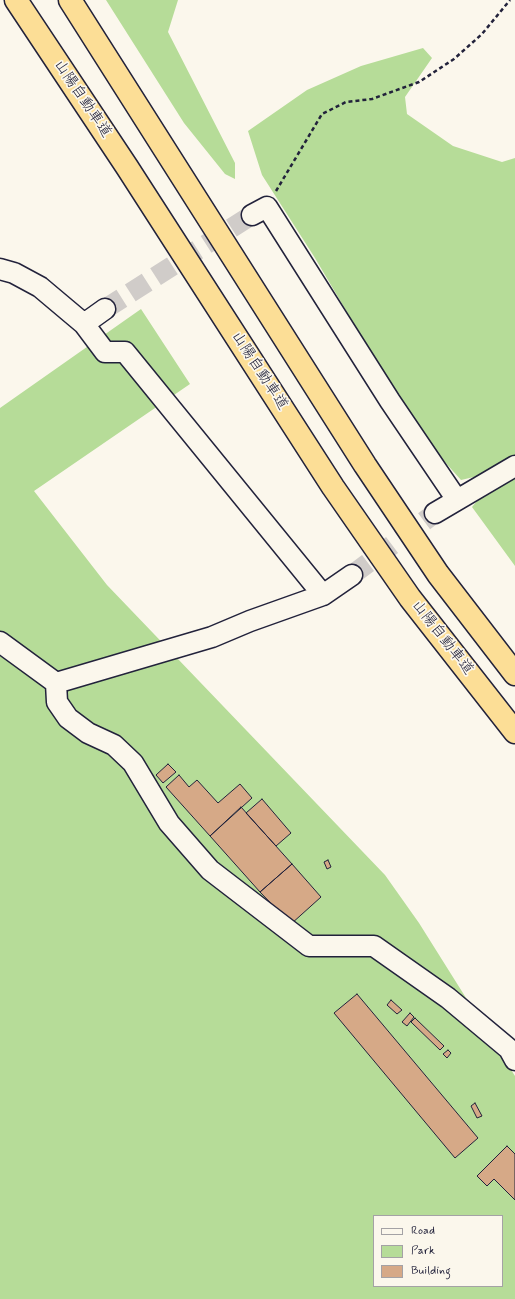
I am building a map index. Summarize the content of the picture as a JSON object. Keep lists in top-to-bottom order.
{
  "streets": {
    "highway": ["山陽自動車道"]
  },
  "legend": ["Road", "Park", "Building"]
}
